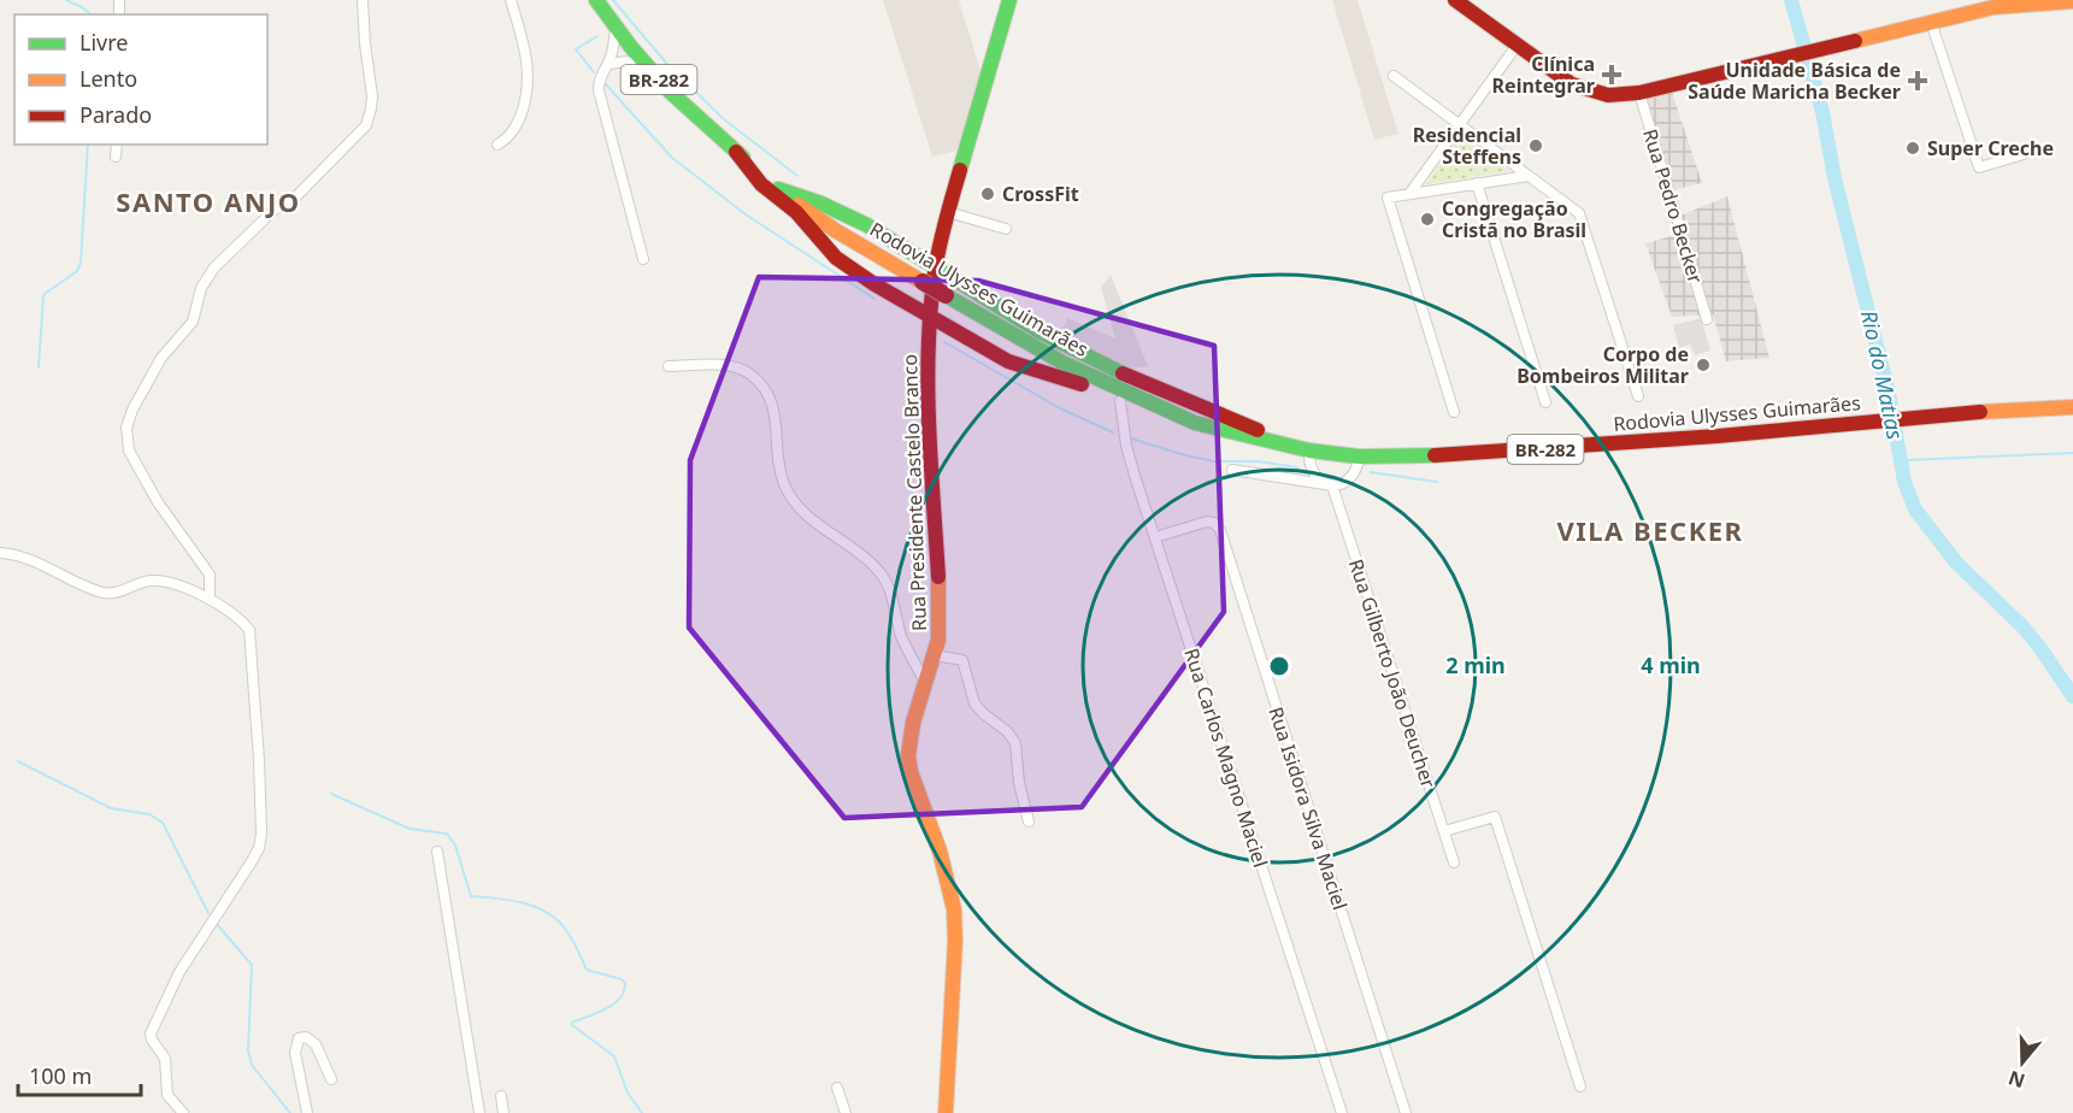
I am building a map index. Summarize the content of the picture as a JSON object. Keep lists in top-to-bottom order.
{
  "streets": {
    "main road": ["BR-282", "Rodovia Ulysses Guimarães", "Rua Presidente Castelo Branco"],
    "street": [
      "Rua Pedro Becker",
      "Rua Gilberto João Deucher",
      "Rua Carlos Magno Maciel",
      "Rua Isidora Silva Maciel"
    ]
  },
  "crossings": [
    ["Rua Carlos Magno Maciel", "Rua Isidora Silva Maciel"]
  ],
  "districts": ["SANTO ANJO", "VILA BECKER"],
  "water": ["Rio do Matias"],
  "places": {
    "health": ["Clínica Reintegrar", "Unidade Básica de Saúde Maricha Becker"],
    "other": [
      "Residencial Steffens",
      "Super Creche",
      "CrossFit",
      "Congregação Cristã no Brasil",
      "Corpo de Bombeiros Militar"
    ]
  },
  "legend": ["Livre", "Lento", "Parado"],
  "scale_bar": "100 m",
  "north": "bottom",
  "rings": ["2 min", "4 min"]
}
